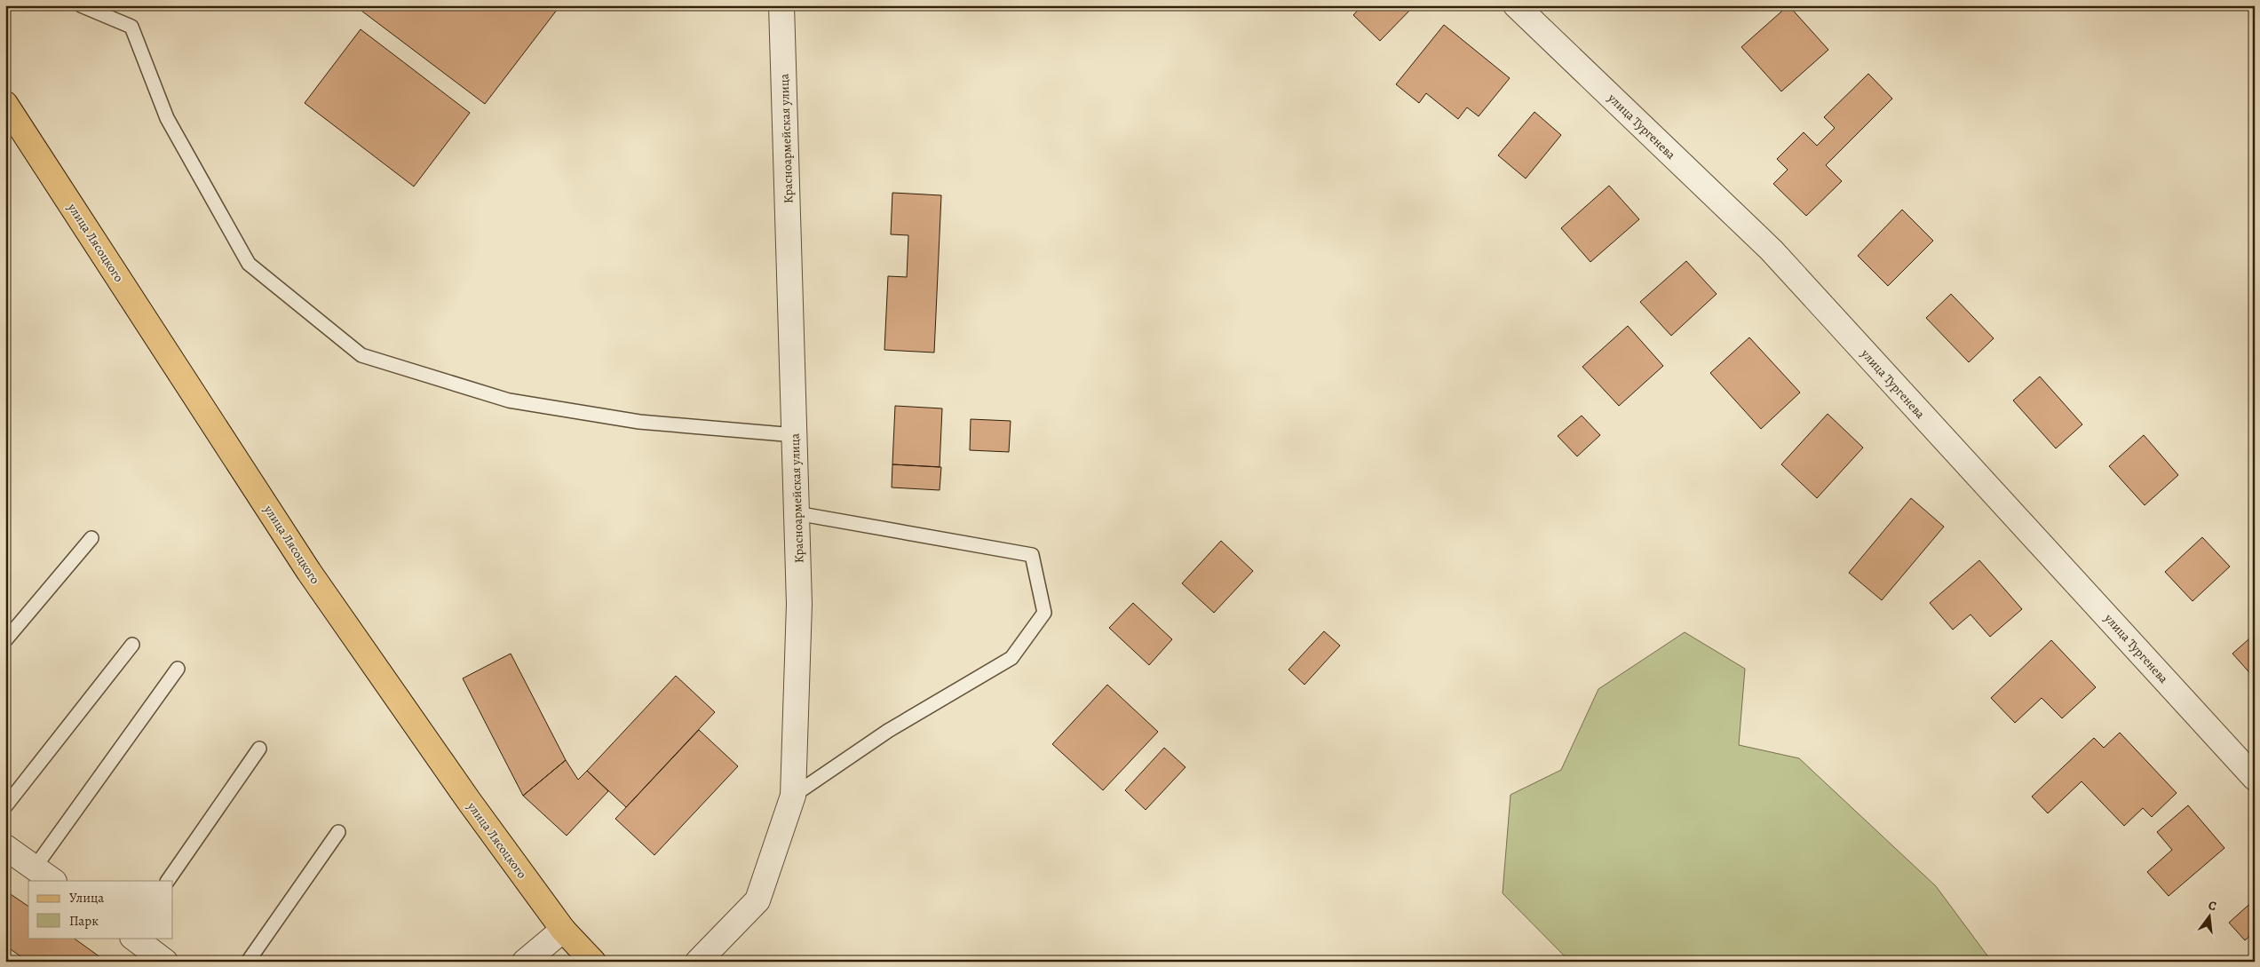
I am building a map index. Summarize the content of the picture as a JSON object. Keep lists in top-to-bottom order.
{
  "streets": {
    "main road": ["улица Лясоцкого"],
    "street": ["улица Тургенева", "Красноармейская улица"]
  },
  "legend": ["Улица", "Парк"],
  "north": "top"
}
